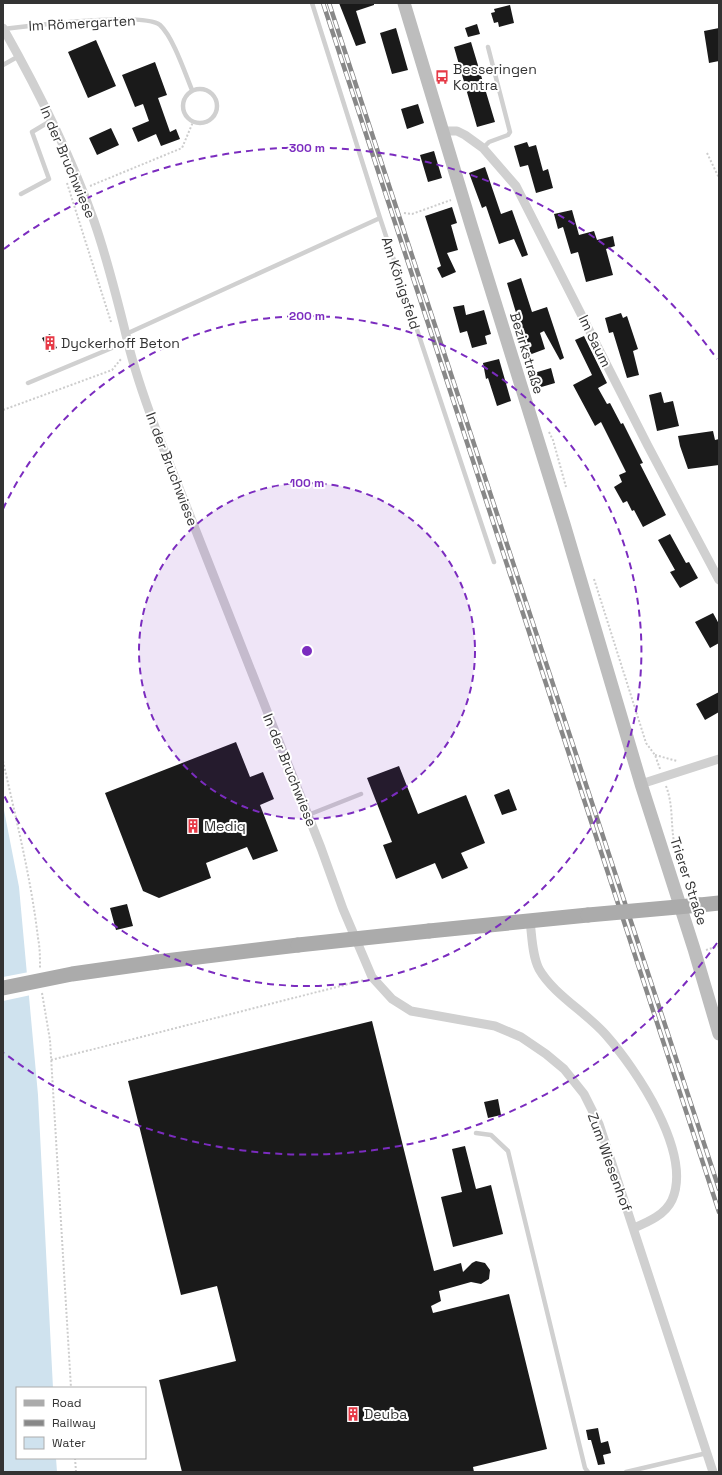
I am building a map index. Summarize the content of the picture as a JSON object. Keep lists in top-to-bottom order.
{
  "streets": {
    "street": [
      "In der Bruchwiese",
      "Im Saum",
      "Bezirkstraße",
      "Trierer Straße",
      "Zum Wiesenhof"
    ],
    "lane": ["Im Römergarten", "Am Königsfeld"]
  },
  "crossings": [
    ["Im Römergarten", "In der Bruchwiese"],
    ["In der Bruchwiese", "Zum Wiesenhof"],
    ["Im Saum", "Bezirkstraße"],
    ["Bezirkstraße", "Trierer Straße"]
  ],
  "places": {
    "bus stop": ["Besseringen Kontra"],
    "building": ["Dyckerhoff Beton", "Mediq", "Deuba"]
  },
  "legend": ["Road", "Railway", "Water"],
  "rings": ["300 m", "200 m", "100 m"]
}
